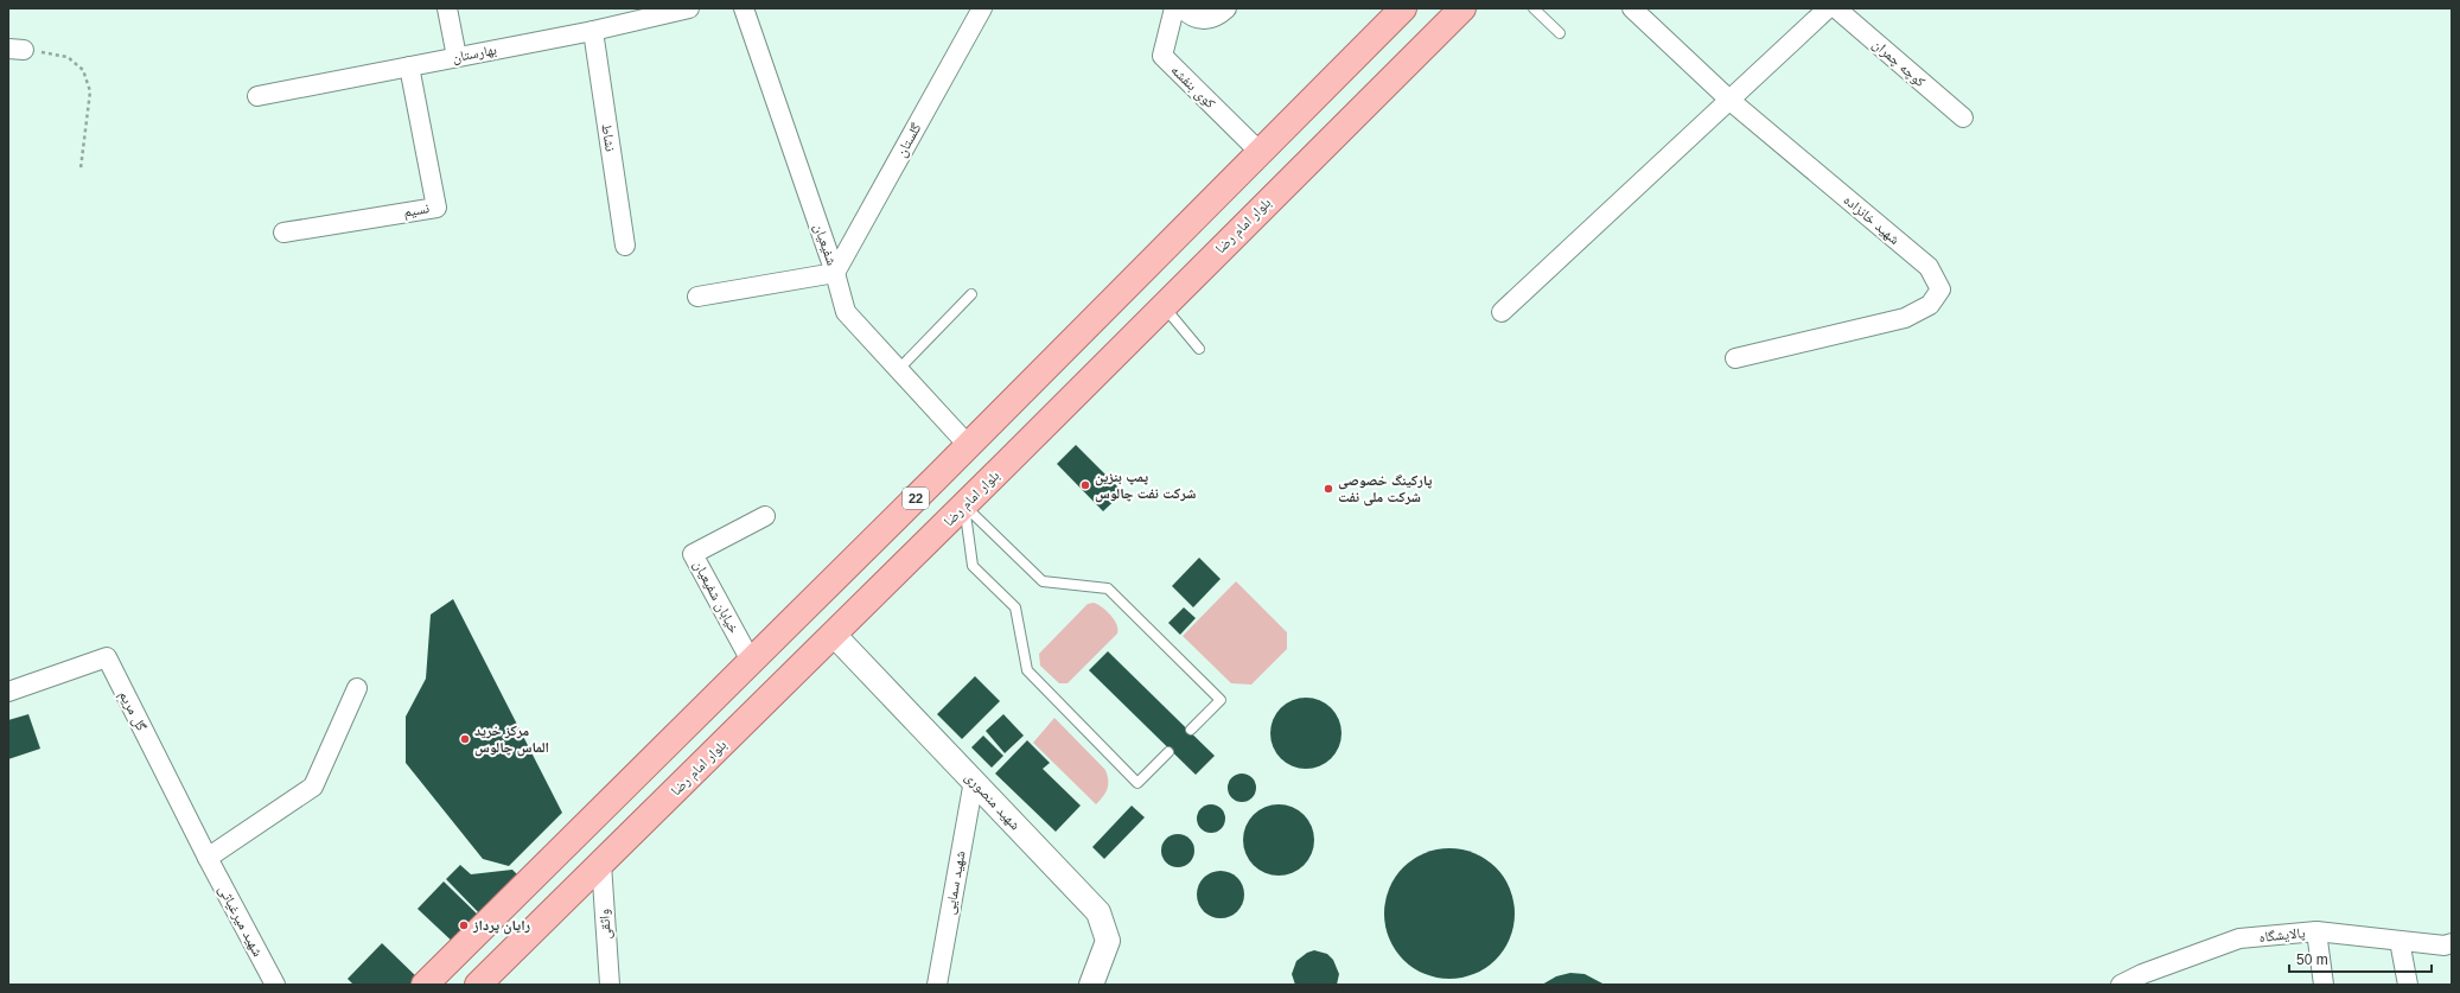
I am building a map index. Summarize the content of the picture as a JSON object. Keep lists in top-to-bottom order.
{
  "streets": {
    "main road": ["بلوار امام رضا", "22"],
    "street": [
      "بهارستان",
      "کوچه چمران",
      "کوی بنفشه",
      "نشاط",
      "گلستان",
      "نسیم",
      "شهید خانزاده",
      "شفیعیان",
      "خیابان شفیعیان",
      "گل مریم",
      "شهید منصوری",
      "شهید سمایی",
      "شهید میرغیاثی",
      "واثقی",
      "پالایشگاه"
    ]
  },
  "crossings": [
    ["بهارستان", "نشاط"],
    ["بهارستان", "نسیم"],
    ["کوی بنفشه", "22"],
    ["گلستان", "شفیعیان"],
    ["بلوار امام رضا", "شهید منصوری"],
    ["بلوار امام رضا", "واثقی"],
    ["شفیعیان", "22"],
    ["22", "خیابان شفیعیان"],
    ["گل مریم", "شهید میرغیاثی"],
    ["شهید منصوری", "شهید سمایی"]
  ],
  "places": [
    "پمپ بنزین شرکت نفت چالوس",
    "پارکینگ خصوصی شرکت ملی نفت",
    "مرکز خرید الماس چالوس",
    "رایان پرداز"
  ],
  "scale_bar": "50 m"
}
